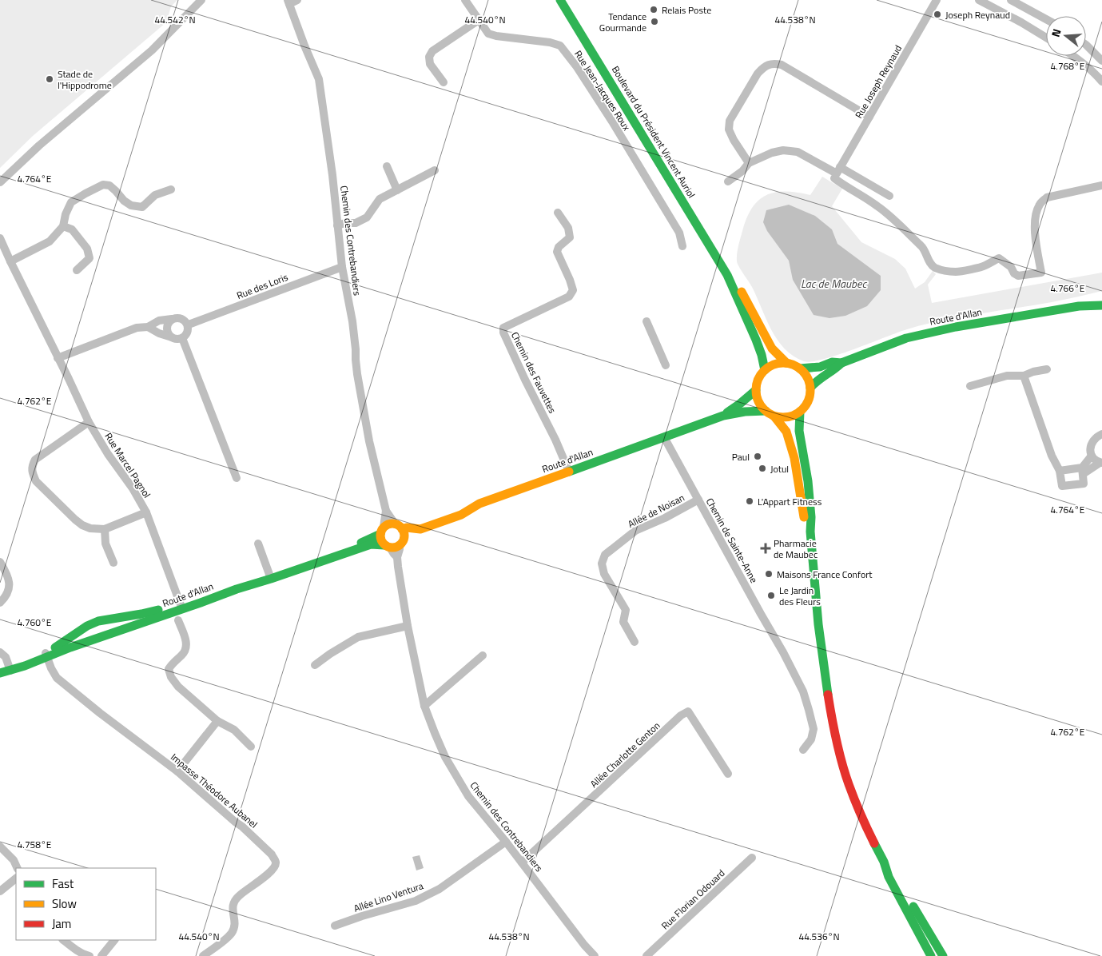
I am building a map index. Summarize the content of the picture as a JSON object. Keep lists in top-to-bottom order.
{
  "streets": {
    "street": [
      "Rue Joseph Reynaud",
      "Rue Jean-Jacques Roux",
      "Boulevard du Président Vincent Auriol",
      "Chemin des Contrebandiers",
      "Rue des Loris",
      "Route d'Allan",
      "Chemin des Fauvettes",
      "Rue Marcel Pagnol",
      "Allée de Noisan",
      "Chemin de Sainte-Anne",
      "Allée Charlotte Genton",
      "Impasse Théodore Aubanel",
      "Allée Lino Ventura",
      "Rue Florian Odouard"
    ]
  },
  "crossings": [
    ["Boulevard du Président Vincent Auriol", "Route d'Allan"],
    ["Chemin des Contrebandiers", "Rue des Loris"],
    ["Chemin des Contrebandiers", "Route d'Allan"],
    ["Chemin des Contrebandiers", "Allée Charlotte Genton"],
    ["Chemin des Contrebandiers", "Allée Lino Ventura"],
    ["Route d'Allan", "Chemin des Fauvettes"],
    ["Route d'Allan", "Rue Marcel Pagnol"],
    ["Route d'Allan", "Chemin de Sainte-Anne"],
    ["Route d'Allan", "Impasse Théodore Aubanel"],
    ["Allée de Noisan", "Chemin de Sainte-Anne"]
  ],
  "water": ["Lac de Maubec"],
  "places": {
    "other": [
      "Relais Poste",
      "Joseph Reynaud",
      "Tendance Gourmande",
      "Stade de l'Hippodrome",
      "Paul",
      "Jotul",
      "L'Appart Fitness",
      "Maisons France Confort",
      "Le Jardin des Fleurs"
    ],
    "health": ["Pharmacie de Maubec"]
  },
  "legend": ["Fast", "Slow", "Jam"],
  "north": "left",
  "coordinates": [
    "44.542°N",
    "44.540°N",
    "44.538°N",
    "4.768°E",
    "4.764°E",
    "4.766°E",
    "4.762°E",
    "4.760°E",
    "4.758°E",
    "44.536°N"
  ]
}
